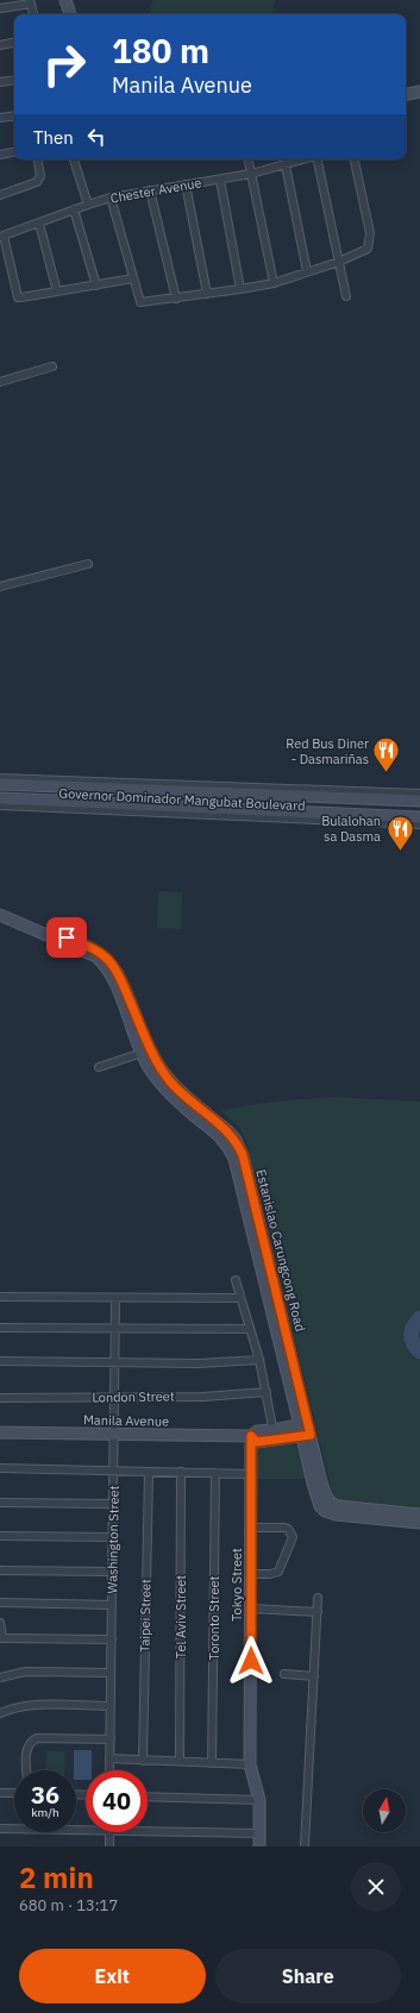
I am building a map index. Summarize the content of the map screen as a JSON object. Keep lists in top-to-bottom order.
{
  "streets": {
    "street": [
      "Chester Avenue",
      "Governor Dominador Mangubat Boulevard",
      "Estanislao Carungcong Road",
      "London Street",
      "Manila Avenue",
      "Washington Street",
      "Tokyo Street",
      "Taipei Street",
      "Tel Aviv Street",
      "Toronto Street"
    ]
  },
  "crossings": [
    ["Estanislao Carungcong Road", "Manila Avenue"],
    ["London Street", "Washington Street"],
    ["Manila Avenue", "Washington Street"],
    ["Manila Avenue", "Tokyo Street"]
  ],
  "places": {
    "restaurant": ["Red Bus Diner - Dasmariñas", "Bulalohan sa Dasma"]
  },
  "north": "top",
  "page": {
    "turn": ["180 m", "Manila Avenue"],
    "then": "Then",
    "speed": "36 km/h",
    "limit": "40",
    "heading": ["2 min", "680 m · 13:17"],
    "buttons": ["Exit", "Share"]
  }
}
